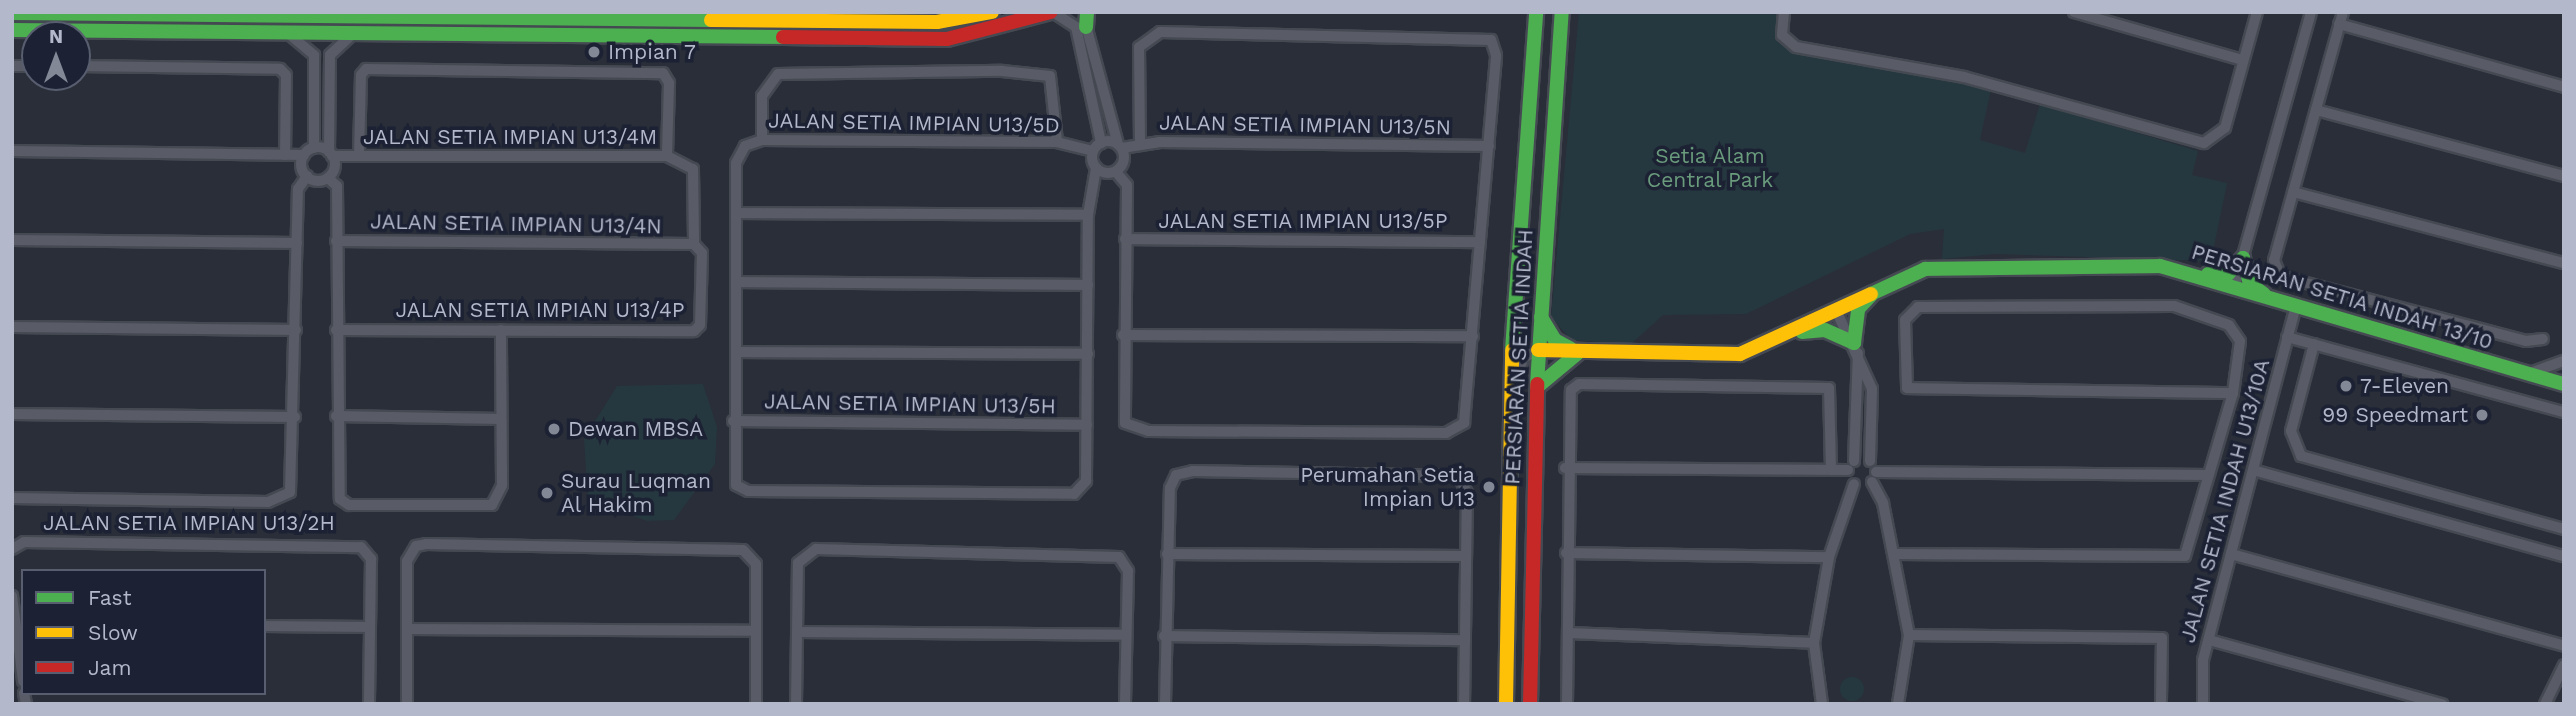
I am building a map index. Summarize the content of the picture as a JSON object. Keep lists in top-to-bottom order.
{
  "streets": {
    "street": [
      "JALAN SETIA IMPIAN U13/5D",
      "JALAN SETIA IMPIAN U13/5N",
      "JALAN SETIA IMPIAN U13/4M",
      "JALAN SETIA IMPIAN U13/5P",
      "JALAN SETIA IMPIAN U13/4N",
      "PERSIARAN SETIA INDAH 13/10",
      "JALAN SETIA IMPIAN U13/4P",
      "PERSIARAN SETIA INDAH",
      "JALAN SETIA IMPIAN U13/5H",
      "JALAN SETIA INDAH U13/10A",
      "JALAN SETIA IMPIAN U13/2H"
    ]
  },
  "crossings": [
    ["JALAN SETIA IMPIAN U13/5D", "JALAN SETIA IMPIAN U13/5N"],
    ["JALAN SETIA IMPIAN U13/4M", "JALAN SETIA IMPIAN U13/4N"],
    ["JALAN SETIA IMPIAN U13/4M", "JALAN SETIA IMPIAN U13/4P"],
    ["JALAN SETIA IMPIAN U13/4N", "JALAN SETIA IMPIAN U13/4P"],
    ["PERSIARAN SETIA INDAH 13/10", "PERSIARAN SETIA INDAH"],
    ["PERSIARAN SETIA INDAH 13/10", "JALAN SETIA INDAH U13/10A"]
  ],
  "parks": ["Setia Alam Central Park"],
  "places": [
    "Impian 7",
    "7-Eleven",
    "99 Speedmart",
    "Dewan MBSA",
    "Perumahan Setia Impian U13",
    "Surau Luqman Al Hakim"
  ],
  "legend": ["Fast", "Slow", "Jam"],
  "north": "top"
}
